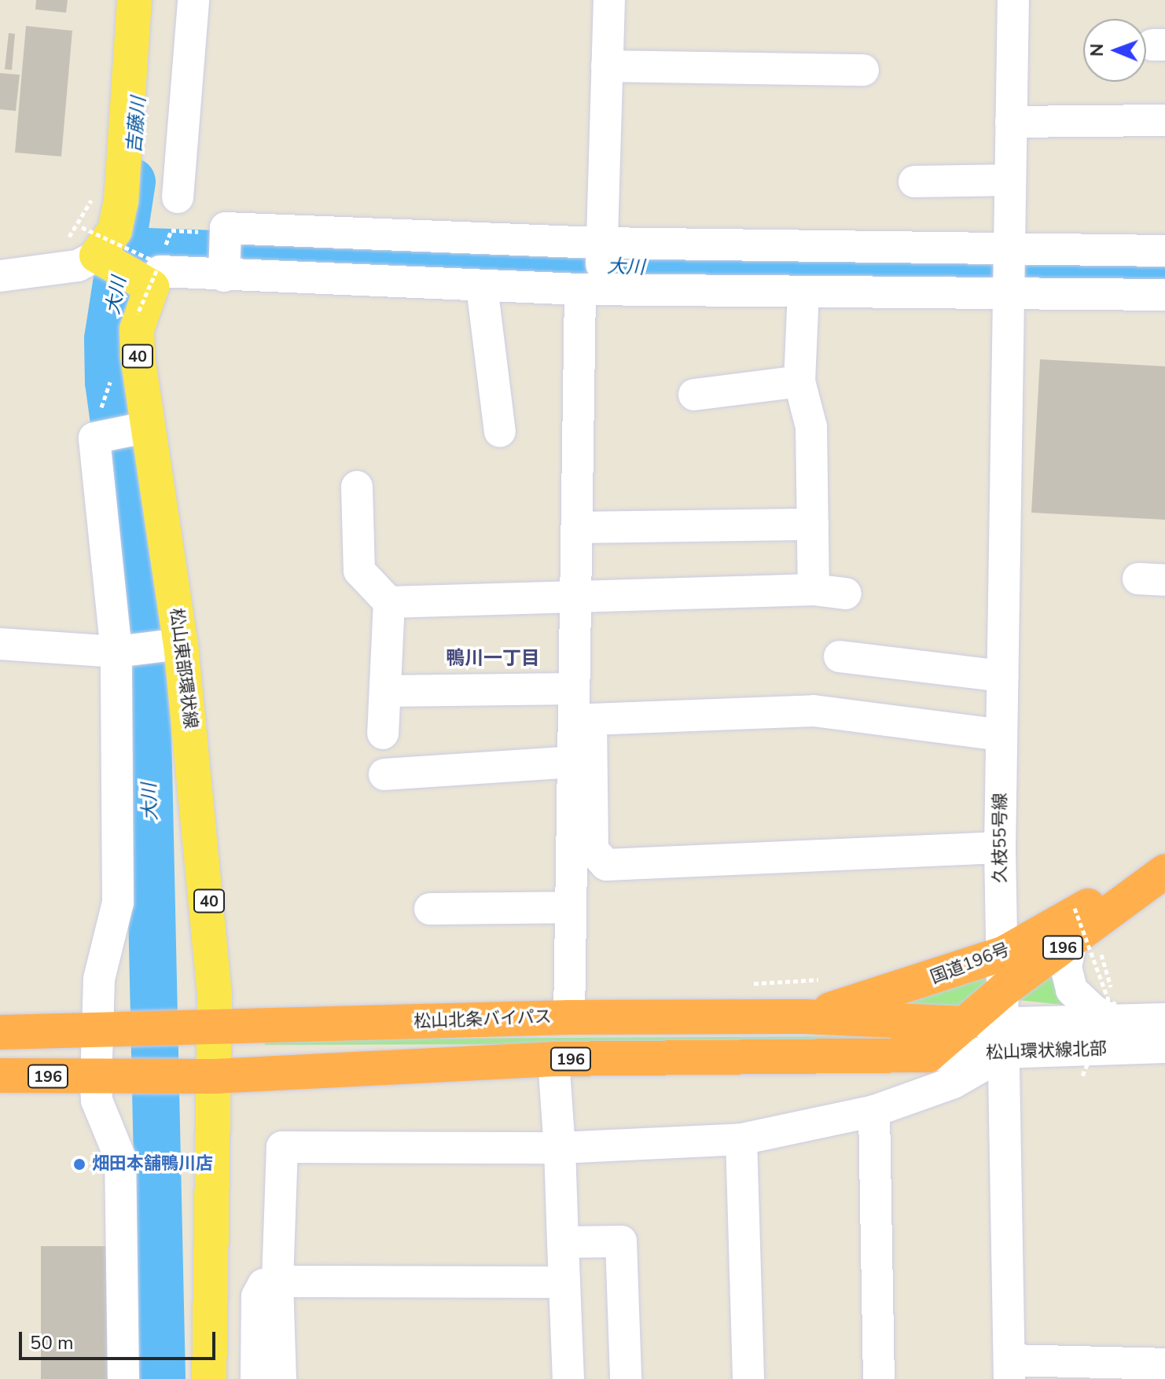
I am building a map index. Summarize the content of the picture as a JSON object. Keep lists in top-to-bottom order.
{
  "streets": {
    "highway": ["196", "国道196号", "松山北条バイパス"],
    "main road": ["40", "松山東部環状線"],
    "street": ["久枝55号線", "松山環状線北部"]
  },
  "crossings": [
    ["松山東部環状線", "196"],
    ["松山東部環状線", "松山北条バイパス"],
    ["久枝55号線", "国道196号"],
    ["久枝55号線", "松山環状線北部"],
    ["196", "国道196号"],
    ["196", "松山環状線北部"],
    ["国道196号", "松山北条バイパス"],
    ["国道196号", "松山環状線北部"],
    ["松山北条バイパス", "松山環状線北部"]
  ],
  "districts": ["鴨川一丁目"],
  "water": ["吉藤川", "大川"],
  "places": ["畑田本舗鴨川店"],
  "scale_bar": "50 m",
  "north": "left"
}
